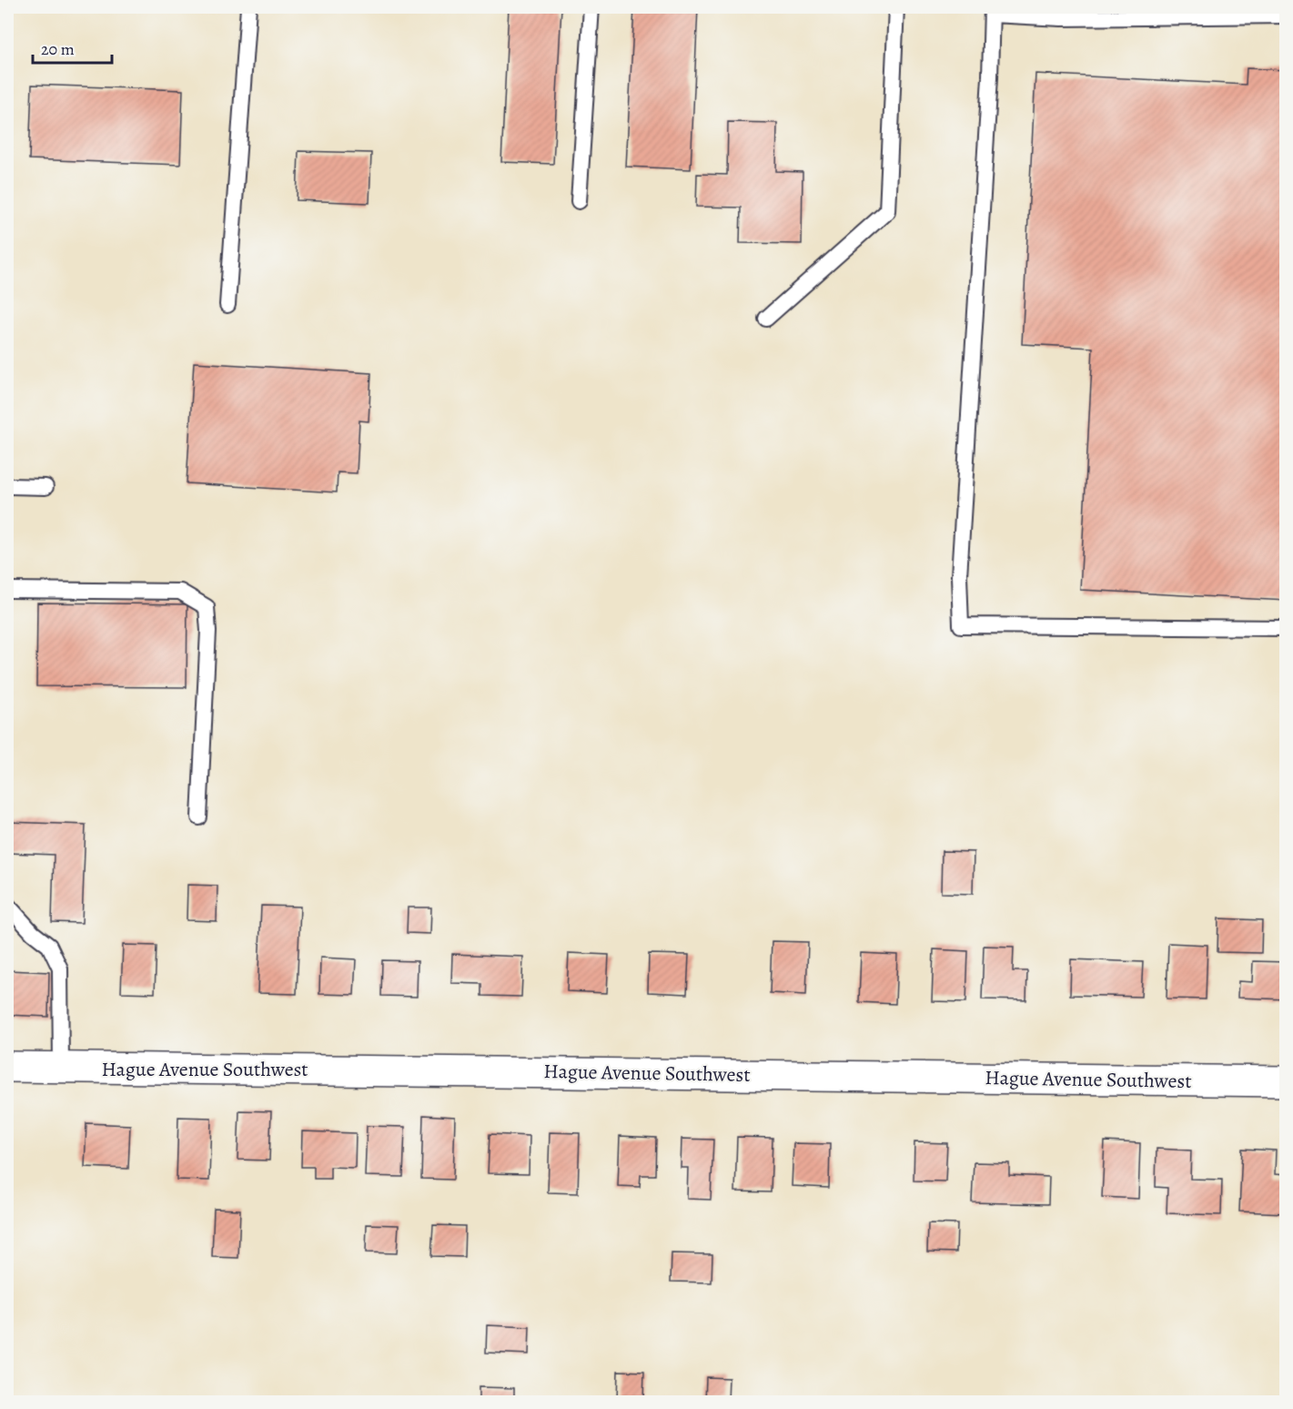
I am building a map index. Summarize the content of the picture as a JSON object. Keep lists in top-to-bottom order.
{
  "streets": {
    "street": ["Hague Avenue Southwest"]
  },
  "scale_bar": "20 m"
}
